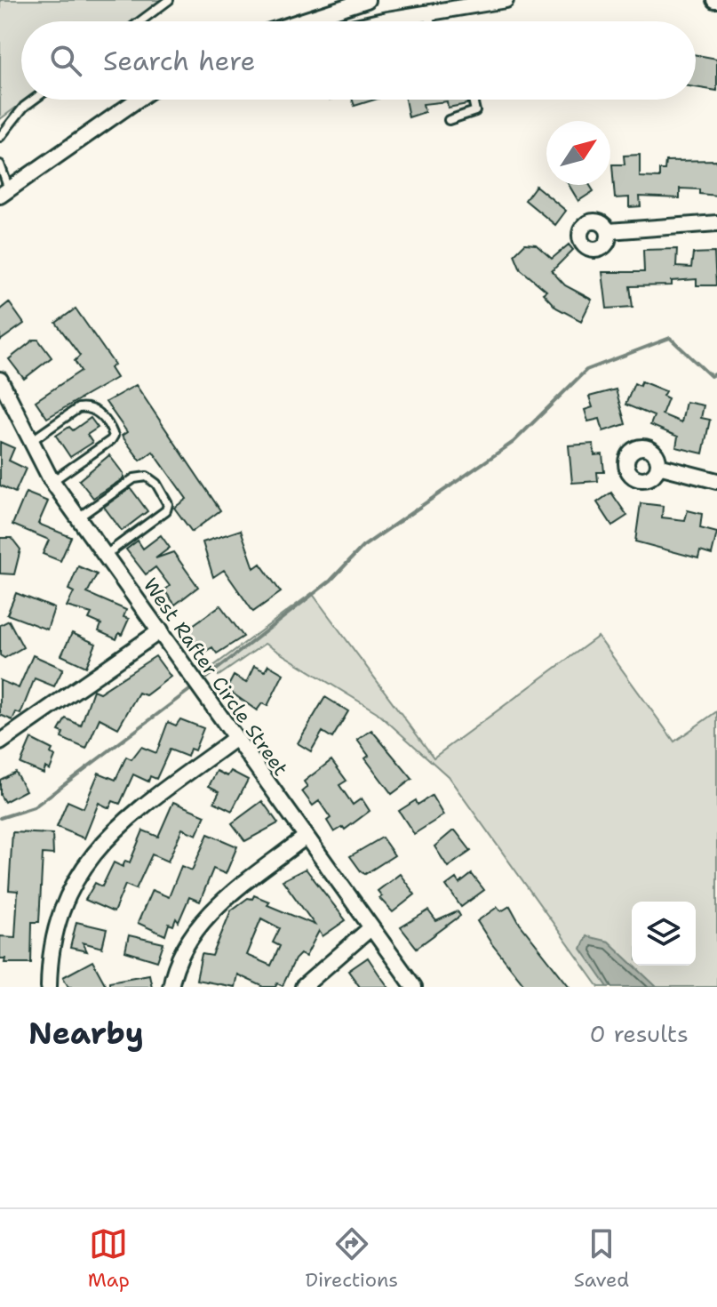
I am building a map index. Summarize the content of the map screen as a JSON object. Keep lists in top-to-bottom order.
{
  "streets": {
    "street": ["West Rafter Circle Street"]
  },
  "north": "top right",
  "page": {
    "search": "Search here",
    "heading": ["Nearby", "0 results"],
    "nav": ["Map", "Directions", "Saved"]
  }
}
